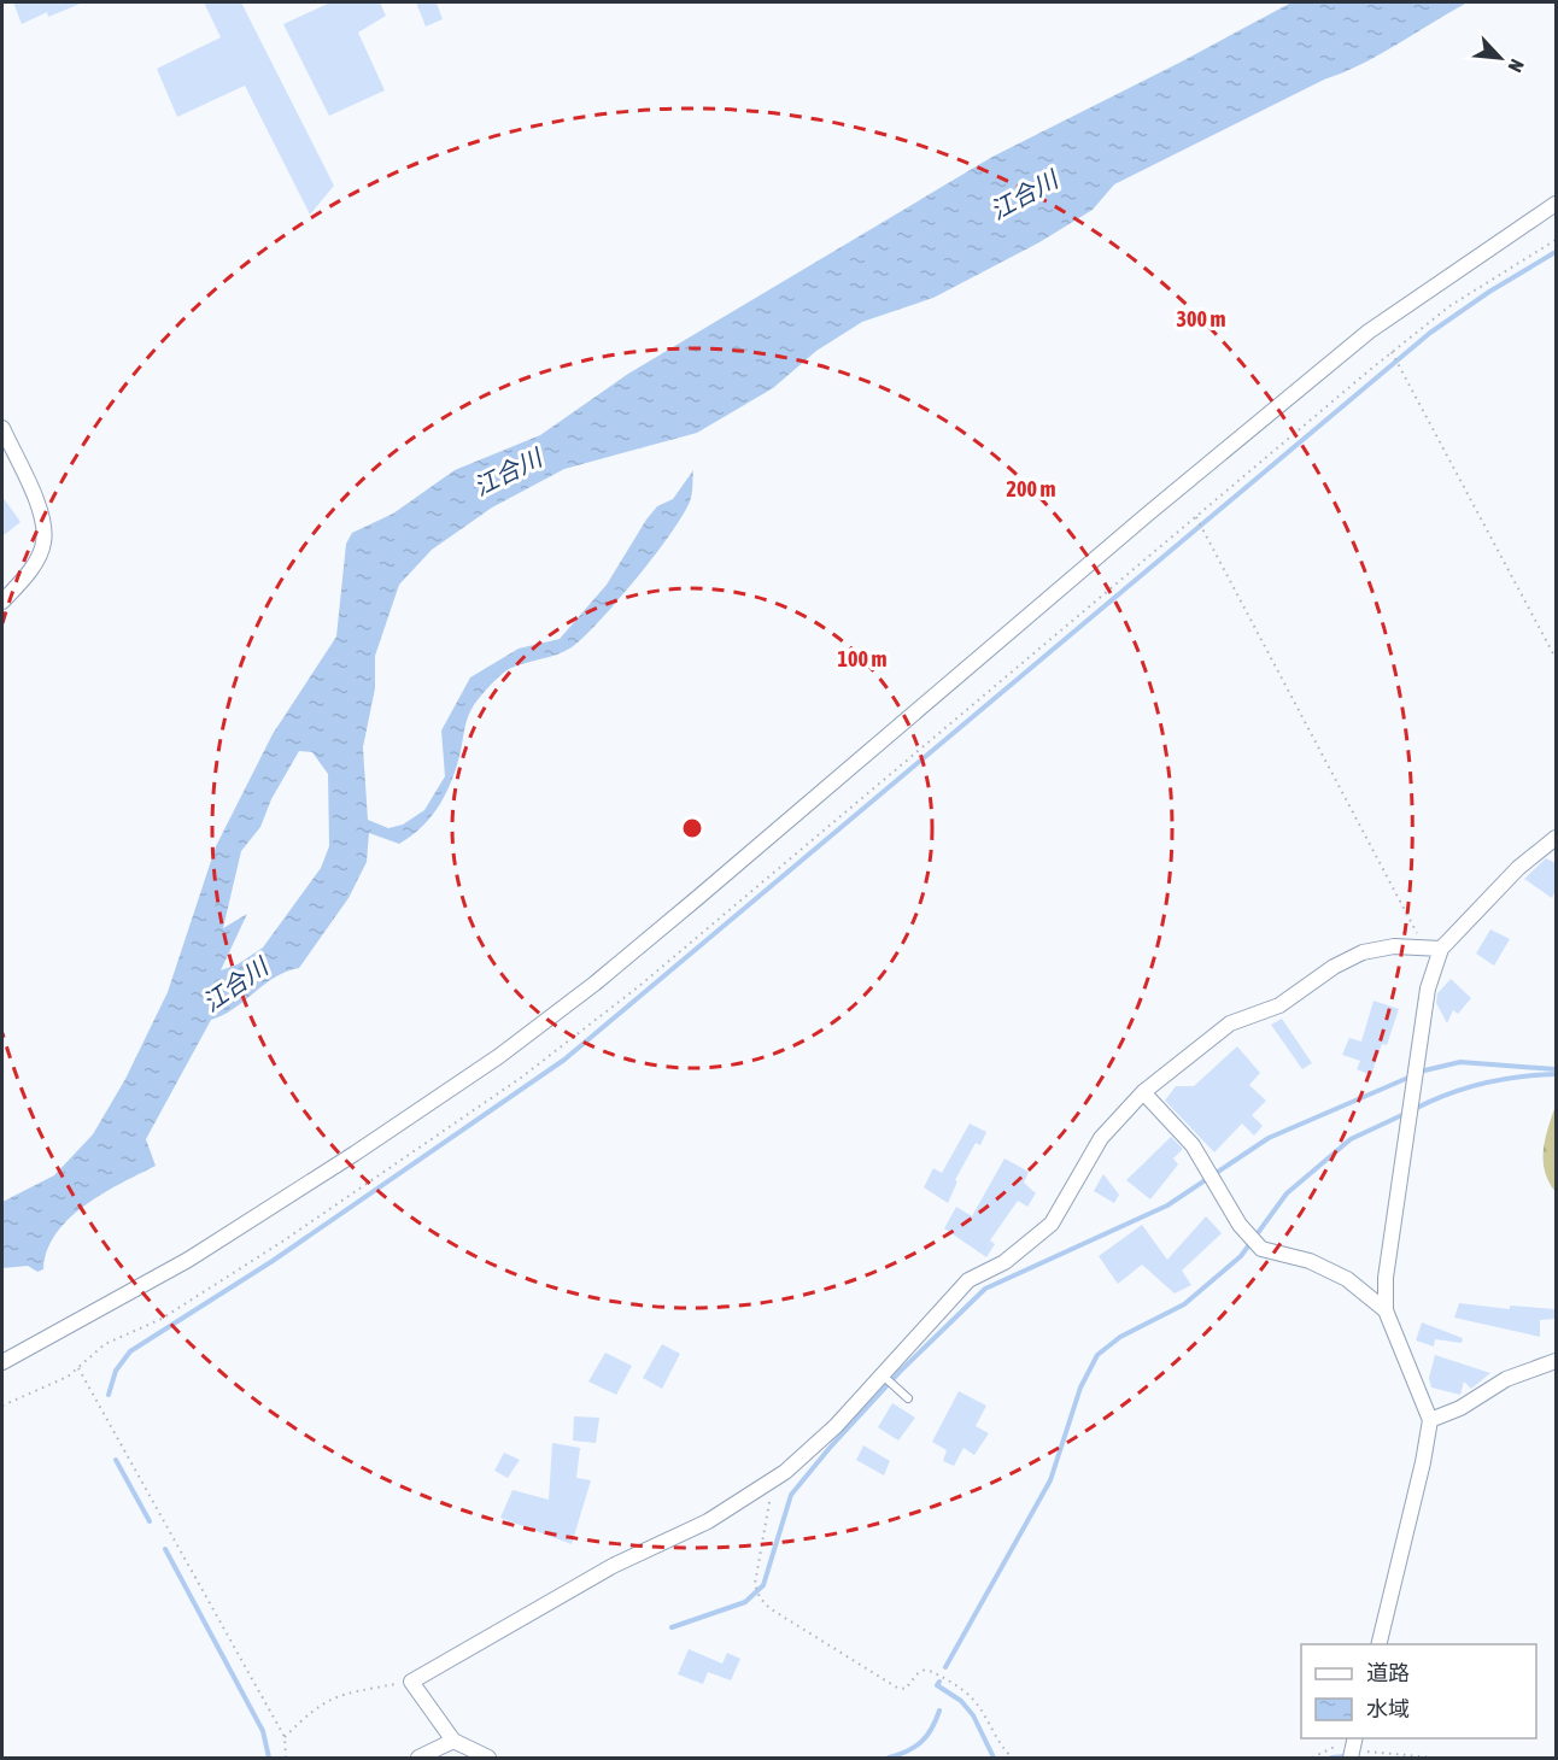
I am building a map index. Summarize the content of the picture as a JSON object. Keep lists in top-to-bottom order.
{
  "water": ["江合川"],
  "legend": ["道路", "水域"],
  "north": "bottom right",
  "rings": ["300 m", "200 m", "100 m"]
}
